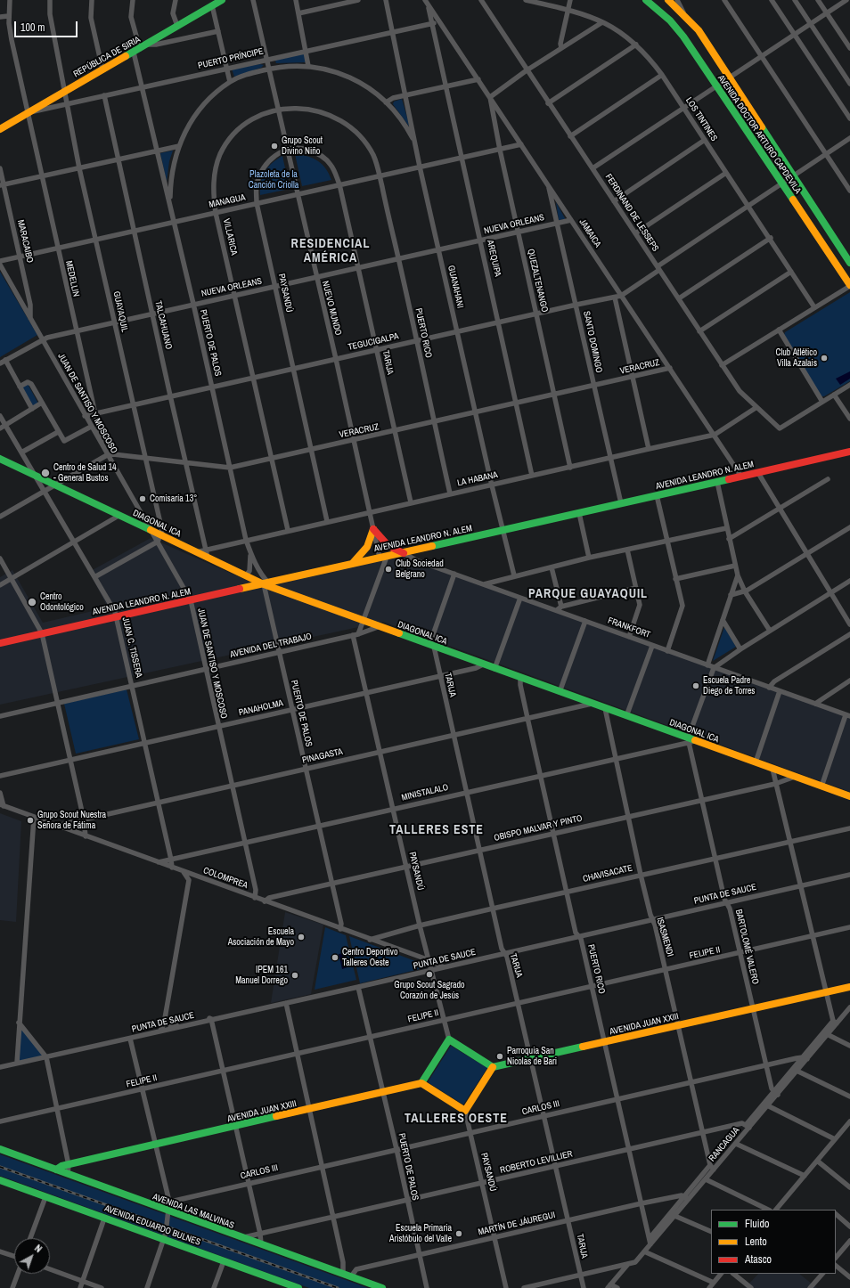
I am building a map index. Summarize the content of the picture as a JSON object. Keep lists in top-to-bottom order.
{
  "streets": {
    "main road": [
      "REPÚBLICA DE SIRIA",
      "AVENIDA DOCTOR ARTURO CAPDEVILA",
      "AVENIDA LEANDRO N. ALEM",
      "DIAGONAL ICA",
      "AVENIDA JUAN XXIII",
      "AVENIDA LAS MALVINAS",
      "AVENIDA EDUARDO BULNES"
    ],
    "street": [
      "PUERTO PRÍNCIPE",
      "LOS TINTINES",
      "MANAGUA",
      "FERDINAND DE LESSEPS",
      "NUEVA ORLEANS",
      "JAMAICA",
      "VILLARICA",
      "MARACAIBO",
      "AREQUIPA",
      "MEDELLIN",
      "QUEZALTENANGO",
      "GUANAHANI",
      "PAYSANDÚ",
      "NUEVO MUNDO",
      "GUAYAQUIL",
      "TALCAHUANO",
      "PUERTO RICO",
      "TEGUCIGALPA",
      "SANTO DOMINGO",
      "PUERTO DE PALOS",
      "TARIJA",
      "VERACRUZ",
      "JUAN DE SANTISO Y MOSCOSO",
      "LA HABANA",
      "FRANKFORT",
      "AVENIDA DEL TRABAJO",
      "JUAN C. TISSERA",
      "PANAHOLMA",
      "PINAGASTA",
      "MINISTALALO",
      "OBISPO MALVAR Y PINTO",
      "CHAVISACATE",
      "COLOMPREA",
      "PUNTA DE SAUCE",
      "ISASMENDI",
      "BARTOLOMÉ VALERO",
      "FELIPE II",
      "CARLOS III",
      "RANCAGUA",
      "ROBERTO LEVILLIER",
      "MARTÍN DE JÁUREGUI"
    ]
  },
  "crossings": [
    ["REPÚBLICA DE SIRIA", "PUERTO PRÍNCIPE"],
    ["REPÚBLICA DE SIRIA", "MEDELLIN"],
    ["REPÚBLICA DE SIRIA", "GUAYAQUIL"],
    ["REPÚBLICA DE SIRIA", "PUERTO DE PALOS"],
    ["PUERTO PRÍNCIPE", "JAMAICA"],
    ["PUERTO PRÍNCIPE", "AREQUIPA"],
    ["PUERTO PRÍNCIPE", "MEDELLIN"],
    ["PUERTO PRÍNCIPE", "GUANAHANI"],
    ["PUERTO PRÍNCIPE", "NUEVO MUNDO"],
    ["PUERTO PRÍNCIPE", "GUAYAQUIL"],
    ["PUERTO PRÍNCIPE", "TALCAHUANO"],
    ["PUERTO PRÍNCIPE", "PUERTO DE PALOS"],
    ["LOS TINTINES", "TEGUCIGALPA"],
    ["AVENIDA DOCTOR ARTURO CAPDEVILA", "TEGUCIGALPA"],
    ["MANAGUA", "JAMAICA"],
    ["MANAGUA", "VILLARICA"],
    ["MANAGUA", "MARACAIBO"],
    ["MANAGUA", "AREQUIPA"],
    ["MANAGUA", "MEDELLIN"],
    ["MANAGUA", "QUEZALTENANGO"],
    ["MANAGUA", "GUANAHANI"],
    ["MANAGUA", "PAYSANDÚ"],
    ["MANAGUA", "NUEVO MUNDO"],
    ["MANAGUA", "GUAYAQUIL"],
    ["MANAGUA", "TALCAHUANO"],
    ["MANAGUA", "PUERTO RICO"],
    ["MANAGUA", "PUERTO DE PALOS"],
    ["MANAGUA", "TARIJA"],
    ["FERDINAND DE LESSEPS", "TEGUCIGALPA"],
    ["FERDINAND DE LESSEPS", "LA HABANA"],
    ["NUEVA ORLEANS", "JAMAICA"],
    ["NUEVA ORLEANS", "VILLARICA"],
    ["NUEVA ORLEANS", "AREQUIPA"],
    ["NUEVA ORLEANS", "MEDELLIN"],
    ["NUEVA ORLEANS", "QUEZALTENANGO"],
    ["NUEVA ORLEANS", "GUANAHANI"],
    ["NUEVA ORLEANS", "PAYSANDÚ"],
    ["NUEVA ORLEANS", "NUEVO MUNDO"],
    ["NUEVA ORLEANS", "GUAYAQUIL"],
    ["NUEVA ORLEANS", "TALCAHUANO"],
    ["NUEVA ORLEANS", "PUERTO RICO"],
    ["NUEVA ORLEANS", "SANTO DOMINGO"],
    ["NUEVA ORLEANS", "PUERTO DE PALOS"],
    ["NUEVA ORLEANS", "TARIJA"],
    ["NUEVA ORLEANS", "JUAN DE SANTISO Y MOSCOSO"],
    ["JAMAICA", "AREQUIPA"],
    ["JAMAICA", "QUEZALTENANGO"],
    ["JAMAICA", "TEGUCIGALPA"],
    ["JAMAICA", "SANTO DOMINGO"],
    ["JAMAICA", "VERACRUZ"],
    ["JAMAICA", "AVENIDA LEANDRO N. ALEM"],
    ["JAMAICA", "LA HABANA"],
    ["VILLARICA", "NUEVO MUNDO"],
    ["VILLARICA", "PUERTO RICO"],
    ["VILLARICA", "TEGUCIGALPA"],
    ["VILLARICA", "VERACRUZ"],
    ["VILLARICA", "LA HABANA"],
    ["MARACAIBO", "JUAN DE SANTISO Y MOSCOSO"],
    ["AREQUIPA", "TEGUCIGALPA"],
    ["AREQUIPA", "VERACRUZ"],
    ["AREQUIPA", "LA HABANA"],
    ["MEDELLIN", "TEGUCIGALPA"],
    ["MEDELLIN", "JUAN DE SANTISO Y MOSCOSO"],
    ["QUEZALTENANGO", "TEGUCIGALPA"],
    ["QUEZALTENANGO", "VERACRUZ"],
    ["QUEZALTENANGO", "LA HABANA"],
    ["GUANAHANI", "TEGUCIGALPA"],
    ["GUANAHANI", "VERACRUZ"],
    ["GUANAHANI", "AVENIDA LEANDRO N. ALEM"],
    ["GUANAHANI", "LA HABANA"],
    ["PAYSANDÚ", "NUEVO MUNDO"],
    ["PAYSANDÚ", "TEGUCIGALPA"],
    ["PAYSANDÚ", "VERACRUZ"],
    ["PAYSANDÚ", "LA HABANA"],
    ["PAYSANDÚ", "AVENIDA DEL TRABAJO"],
    ["PAYSANDÚ", "PANAHOLMA"],
    ["PAYSANDÚ", "PINAGASTA"],
    ["PAYSANDÚ", "MINISTALALO"],
    ["PAYSANDÚ", "OBISPO MALVAR Y PINTO"],
    ["PAYSANDÚ", "CHAVISACATE"],
    ["PAYSANDÚ", "COLOMPREA"],
    ["PAYSANDÚ", "PUNTA DE SAUCE"],
    ["PAYSANDÚ", "FELIPE II"],
    ["PAYSANDÚ", "CARLOS III"],
    ["PAYSANDÚ", "ROBERTO LEVILLIER"],
    ["PAYSANDÚ", "MARTÍN DE JÁUREGUI"],
    ["NUEVO MUNDO", "TEGUCIGALPA"],
    ["NUEVO MUNDO", "VERACRUZ"],
    ["NUEVO MUNDO", "AVENIDA LEANDRO N. ALEM"],
    ["NUEVO MUNDO", "LA HABANA"],
    ["GUAYAQUIL", "TEGUCIGALPA"],
    ["GUAYAQUIL", "VERACRUZ"],
    ["GUAYAQUIL", "JUAN DE SANTISO Y MOSCOSO"],
    ["GUAYAQUIL", "DIAGONAL ICA"],
    ["TALCAHUANO", "TEGUCIGALPA"],
    ["TALCAHUANO", "VERACRUZ"],
    ["TALCAHUANO", "LA HABANA"],
    ["TALCAHUANO", "DIAGONAL ICA"],
    ["PUERTO RICO", "TEGUCIGALPA"],
    ["PUERTO RICO", "VERACRUZ"],
    ["PUERTO RICO", "LA HABANA"],
    ["PUERTO RICO", "DIAGONAL ICA"],
    ["PUERTO RICO", "PINAGASTA"],
    ["PUERTO RICO", "MINISTALALO"],
    ["PUERTO RICO", "OBISPO MALVAR Y PINTO"],
    ["PUERTO RICO", "CHAVISACATE"],
    ["PUERTO RICO", "PUNTA DE SAUCE"],
    ["PUERTO RICO", "FELIPE II"],
    ["PUERTO RICO", "AVENIDA JUAN XXIII"],
    ["PUERTO RICO", "CARLOS III"],
    ["PUERTO RICO", "RANCAGUA"],
    ["PUERTO RICO", "ROBERTO LEVILLIER"],
    ["PUERTO RICO", "MARTÍN DE JÁUREGUI"],
    ["TEGUCIGALPA", "SANTO DOMINGO"],
    ["TEGUCIGALPA", "PUERTO DE PALOS"],
    ["TEGUCIGALPA", "TARIJA"],
    ["TEGUCIGALPA", "JUAN DE SANTISO Y MOSCOSO"],
    ["SANTO DOMINGO", "VERACRUZ"],
    ["SANTO DOMINGO", "AVENIDA LEANDRO N. ALEM"],
    ["SANTO DOMINGO", "LA HABANA"],
    ["PUERTO DE PALOS", "VERACRUZ"],
    ["PUERTO DE PALOS", "AVENIDA LEANDRO N. ALEM"],
    ["PUERTO DE PALOS", "LA HABANA"],
    ["PUERTO DE PALOS", "DIAGONAL ICA"],
    ["PUERTO DE PALOS", "AVENIDA DEL TRABAJO"],
    ["PUERTO DE PALOS", "PANAHOLMA"],
    ["PUERTO DE PALOS", "PINAGASTA"],
    ["PUERTO DE PALOS", "MINISTALALO"],
    ["PUERTO DE PALOS", "OBISPO MALVAR Y PINTO"],
    ["PUERTO DE PALOS", "COLOMPREA"],
    ["PUERTO DE PALOS", "PUNTA DE SAUCE"],
    ["PUERTO DE PALOS", "FELIPE II"],
    ["PUERTO DE PALOS", "AVENIDA JUAN XXIII"],
    ["PUERTO DE PALOS", "CARLOS III"],
    ["PUERTO DE PALOS", "ROBERTO LEVILLIER"],
    ["PUERTO DE PALOS", "MARTÍN DE JÁUREGUI"],
    ["TARIJA", "VERACRUZ"],
    ["TARIJA", "LA HABANA"],
    ["TARIJA", "DIAGONAL ICA"],
    ["TARIJA", "PANAHOLMA"],
    ["TARIJA", "PINAGASTA"],
    ["TARIJA", "MINISTALALO"],
    ["TARIJA", "OBISPO MALVAR Y PINTO"],
    ["TARIJA", "CHAVISACATE"],
    ["TARIJA", "PUNTA DE SAUCE"],
    ["TARIJA", "FELIPE II"],
    ["TARIJA", "AVENIDA JUAN XXIII"],
    ["TARIJA", "CARLOS III"],
    ["TARIJA", "ROBERTO LEVILLIER"],
    ["TARIJA", "MARTÍN DE JÁUREGUI"],
    ["VERACRUZ", "JUAN DE SANTISO Y MOSCOSO"],
    ["JUAN DE SANTISO Y MOSCOSO", "AVENIDA LEANDRO N. ALEM"],
    ["JUAN DE SANTISO Y MOSCOSO", "DIAGONAL ICA"],
    ["JUAN DE SANTISO Y MOSCOSO", "AVENIDA DEL TRABAJO"],
    ["JUAN DE SANTISO Y MOSCOSO", "PANAHOLMA"],
    ["JUAN DE SANTISO Y MOSCOSO", "PINAGASTA"],
    ["JUAN DE SANTISO Y MOSCOSO", "MINISTALALO"],
    ["JUAN DE SANTISO Y MOSCOSO", "COLOMPREA"],
    ["AVENIDA LEANDRO N. ALEM", "DIAGONAL ICA"],
    ["AVENIDA LEANDRO N. ALEM", "FRANKFORT"],
    ["AVENIDA LEANDRO N. ALEM", "JUAN C. TISSERA"],
    ["LA HABANA", "DIAGONAL ICA"],
    ["DIAGONAL ICA", "AVENIDA DEL TRABAJO"],
    ["DIAGONAL ICA", "JUAN C. TISSERA"],
    ["DIAGONAL ICA", "PANAHOLMA"],
    ["DIAGONAL ICA", "PINAGASTA"],
    ["DIAGONAL ICA", "MINISTALALO"],
    ["DIAGONAL ICA", "OBISPO MALVAR Y PINTO"],
    ["DIAGONAL ICA", "ISASMENDI"],
    ["DIAGONAL ICA", "BARTOLOMÉ VALERO"],
    ["AVENIDA DEL TRABAJO", "JUAN C. TISSERA"],
    ["JUAN C. TISSERA", "PANAHOLMA"],
    ["JUAN C. TISSERA", "PINAGASTA"],
    ["JUAN C. TISSERA", "MINISTALALO"],
    ["JUAN C. TISSERA", "COLOMPREA"],
    ["PINAGASTA", "COLOMPREA"],
    ["MINISTALALO", "COLOMPREA"],
    ["MINISTALALO", "ISASMENDI"],
    ["MINISTALALO", "BARTOLOMÉ VALERO"],
    ["OBISPO MALVAR Y PINTO", "COLOMPREA"],
    ["OBISPO MALVAR Y PINTO", "ISASMENDI"],
    ["OBISPO MALVAR Y PINTO", "BARTOLOMÉ VALERO"],
    ["CHAVISACATE", "COLOMPREA"],
    ["CHAVISACATE", "ISASMENDI"],
    ["CHAVISACATE", "BARTOLOMÉ VALERO"],
    ["COLOMPREA", "PUNTA DE SAUCE"],
    ["PUNTA DE SAUCE", "ISASMENDI"],
    ["PUNTA DE SAUCE", "BARTOLOMÉ VALERO"],
    ["ISASMENDI", "FELIPE II"],
    ["ISASMENDI", "AVENIDA JUAN XXIII"],
    ["ISASMENDI", "CARLOS III"],
    ["ISASMENDI", "RANCAGUA"],
    ["ISASMENDI", "ROBERTO LEVILLIER"],
    ["BARTOLOMÉ VALERO", "FELIPE II"],
    ["BARTOLOMÉ VALERO", "AVENIDA JUAN XXIII"],
    ["BARTOLOMÉ VALERO", "CARLOS III"],
    ["BARTOLOMÉ VALERO", "RANCAGUA"],
    ["AVENIDA JUAN XXIII", "AVENIDA LAS MALVINAS"],
    ["CARLOS III", "RANCAGUA"],
    ["CARLOS III", "AVENIDA LAS MALVINAS"],
    ["RANCAGUA", "ROBERTO LEVILLIER"],
    ["RANCAGUA", "MARTÍN DE JÁUREGUI"],
    ["ROBERTO LEVILLIER", "AVENIDA LAS MALVINAS"],
    ["AVENIDA LAS MALVINAS", "MARTÍN DE JÁUREGUI"]
  ],
  "districts": [
    "RESIDENCIAL AMÉRICA",
    "PARQUE GUAYAQUIL",
    "TALLERES ESTE",
    "TALLERES OESTE"
  ],
  "parks": ["Plazoleta de la Canción Criolla"],
  "places": [
    "Grupo Scout Divino Niño",
    "Club Atlético Villa Azalais",
    "Centro de Salud 14 - General Bustos",
    "Comisaría 13°",
    "Club Sociedad Belgrano",
    "Centro Odontológico",
    "Escuela Padre Diego de Torres",
    "Grupo Scout Nuestra Señora de Fátima",
    "Escuela Asociación de Mayo",
    "Centro Deportivo Talleres Oeste",
    "Grupo Scout Sagrado Corazón de Jesús",
    "IPEM 161 Manuel Dorrego",
    "Parroquia San Nicolas de Bari",
    "Escuela Primaria Aristóbulo del Valle"
  ],
  "legend": ["Fluido", "Lento", "Atasco"],
  "scale_bar": "100 m",
  "north": "top right"
}
